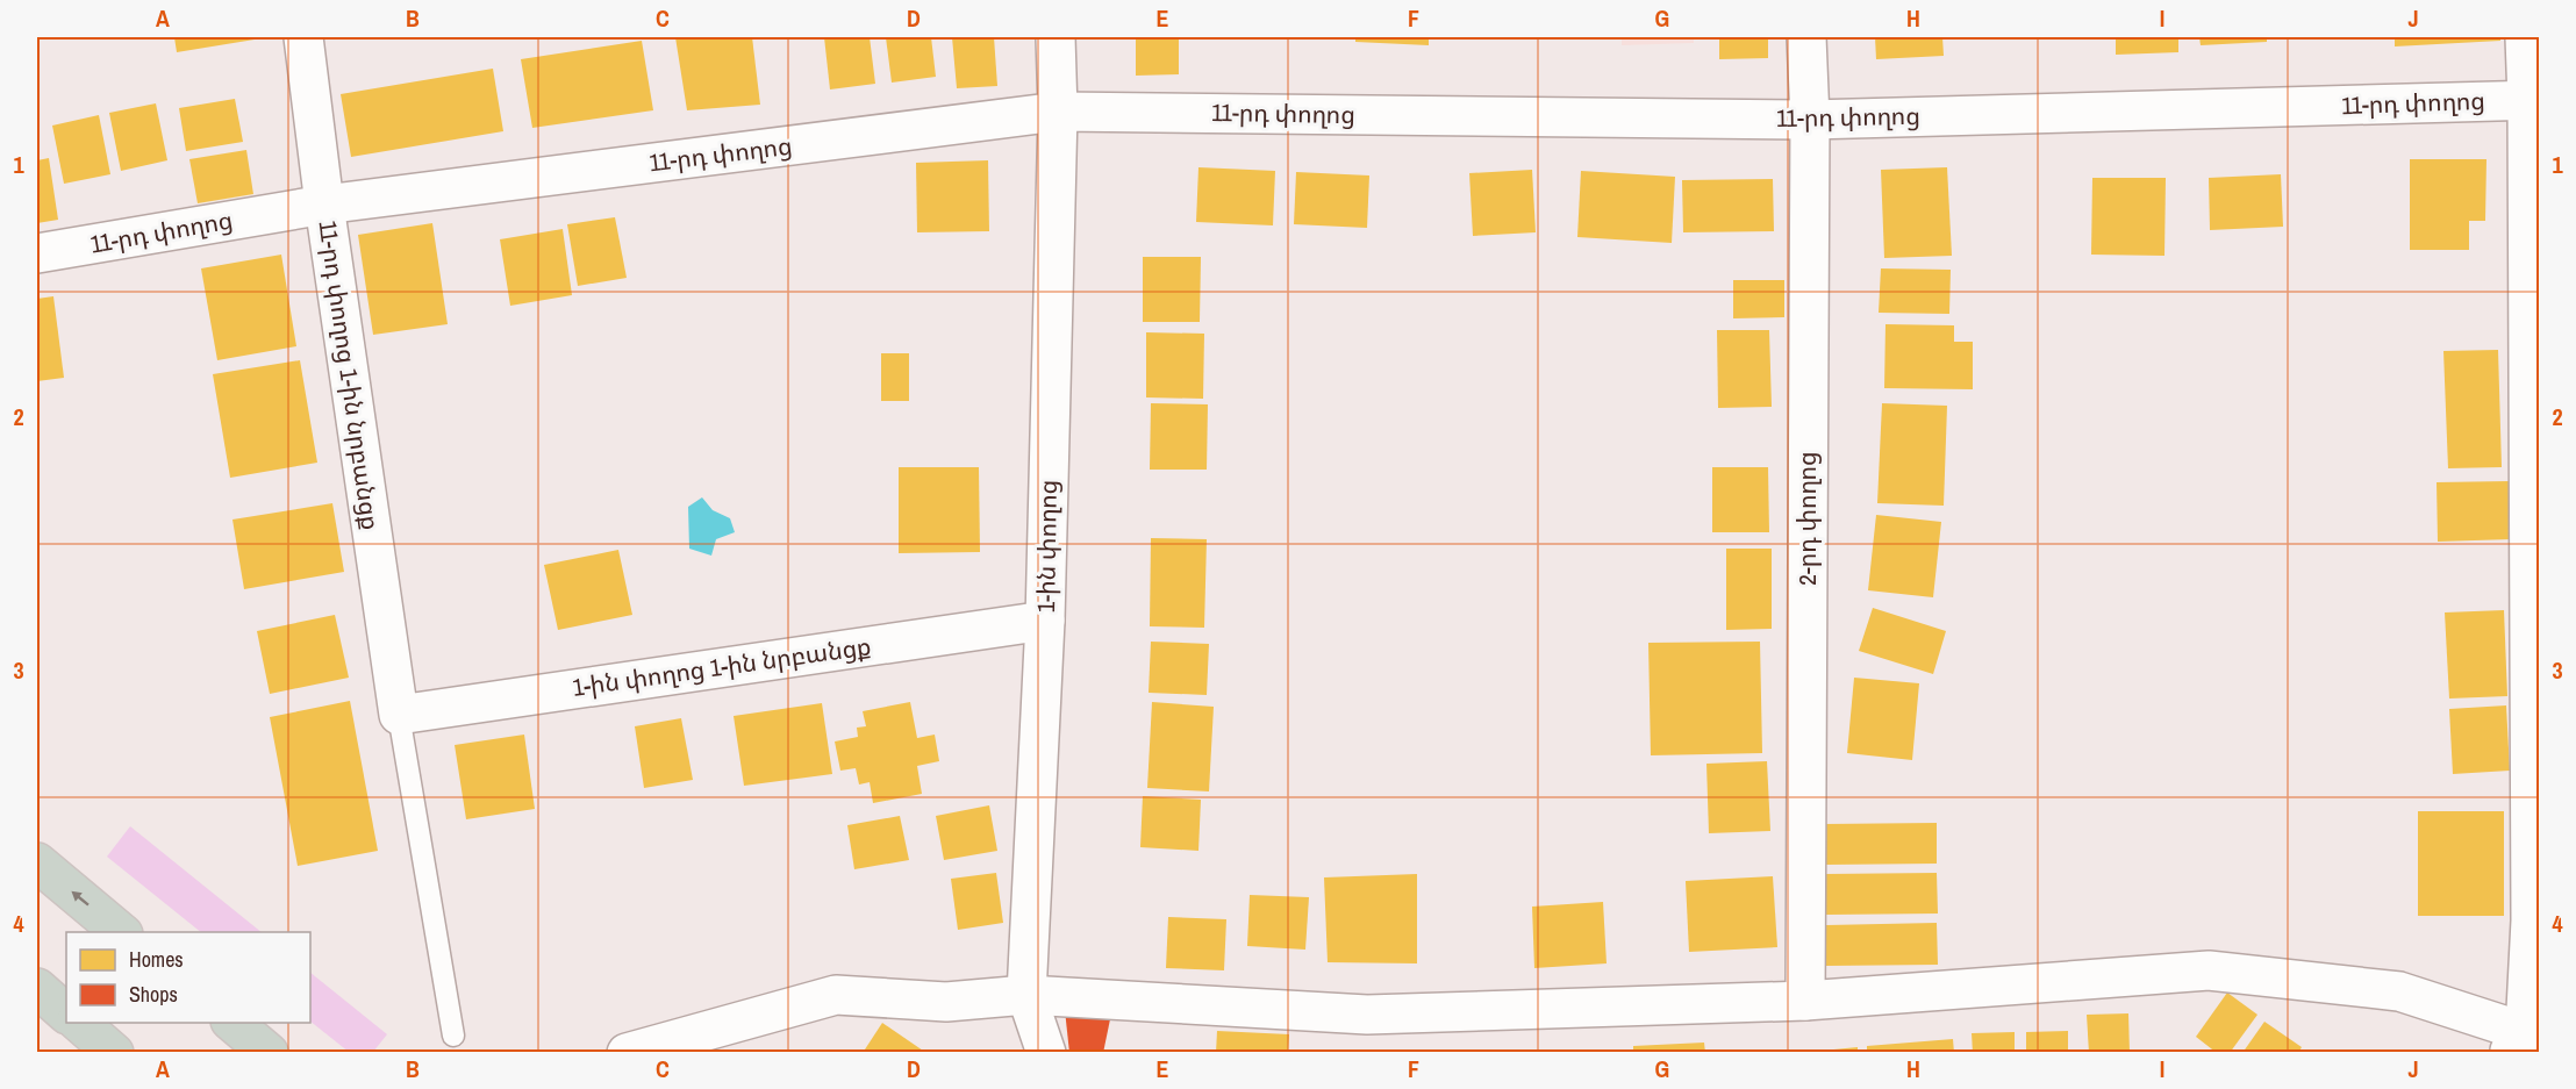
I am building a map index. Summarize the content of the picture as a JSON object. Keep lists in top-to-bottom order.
{
  "streets": {
    "street": [
      "11-րդ փողոց",
      "11-րդ փողոց 1-ին նրբանցք",
      "2-րդ փողոց",
      "1-ին փողոց",
      "1-ին փողոց 1-ին նրբանցք"
    ]
  },
  "crossings": [
    ["11-րդ փողոց", "11-րդ փողոց 1-ին նրբանցք"],
    ["11-րդ փողոց", "2-րդ փողոց"],
    ["11-րդ փողոց", "1-ին փողոց"],
    ["11-րդ փողոց 1-ին նրբանցք", "1-ին փողոց 1-ին նրբանցք"],
    ["1-ին փողոց", "1-ին փողոց 1-ին նրբանցք"]
  ],
  "legend": ["Homes", "Shops"],
  "grid": {
    "columns": [
      "A",
      "B",
      "C",
      "D",
      "E",
      "F",
      "G",
      "H",
      "I",
      "J"
    ],
    "rows": [
      "1",
      "2",
      "3",
      "4"
    ]
  }
}
